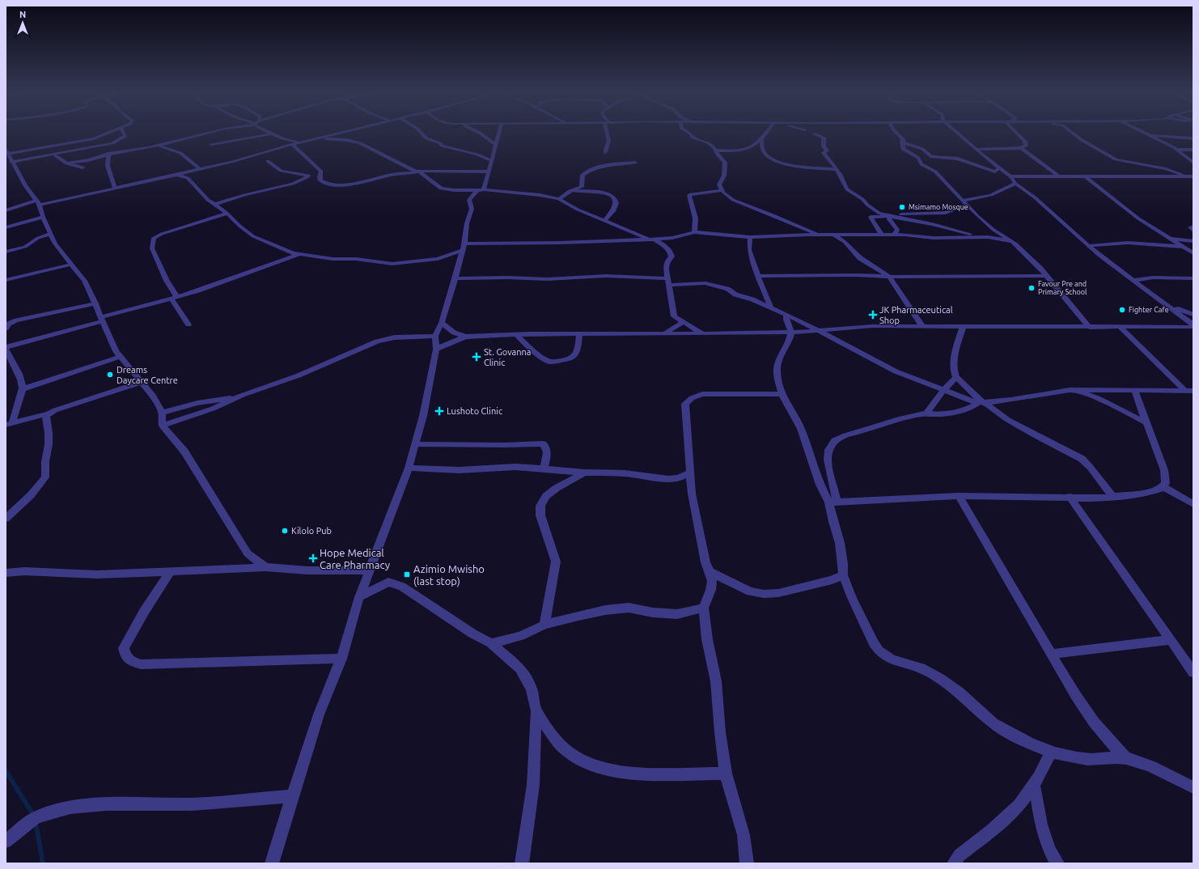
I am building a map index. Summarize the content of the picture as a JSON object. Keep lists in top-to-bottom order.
{
  "places": {
    "other": [
      "Msimamo Mosque",
      "Favour Pre and Primary School",
      "Fighter Cafe",
      "Dreams Daycare Centre",
      "Kilolo Pub"
    ],
    "health": [
      "JK Pharmaceutical Shop",
      "St. Govanna Clinic",
      "Lushoto Clinic",
      "Hope Medical Care Pharmacy"
    ],
    "transit": ["Azimio Mwisho (last stop)"]
  },
  "north": "top"
}
